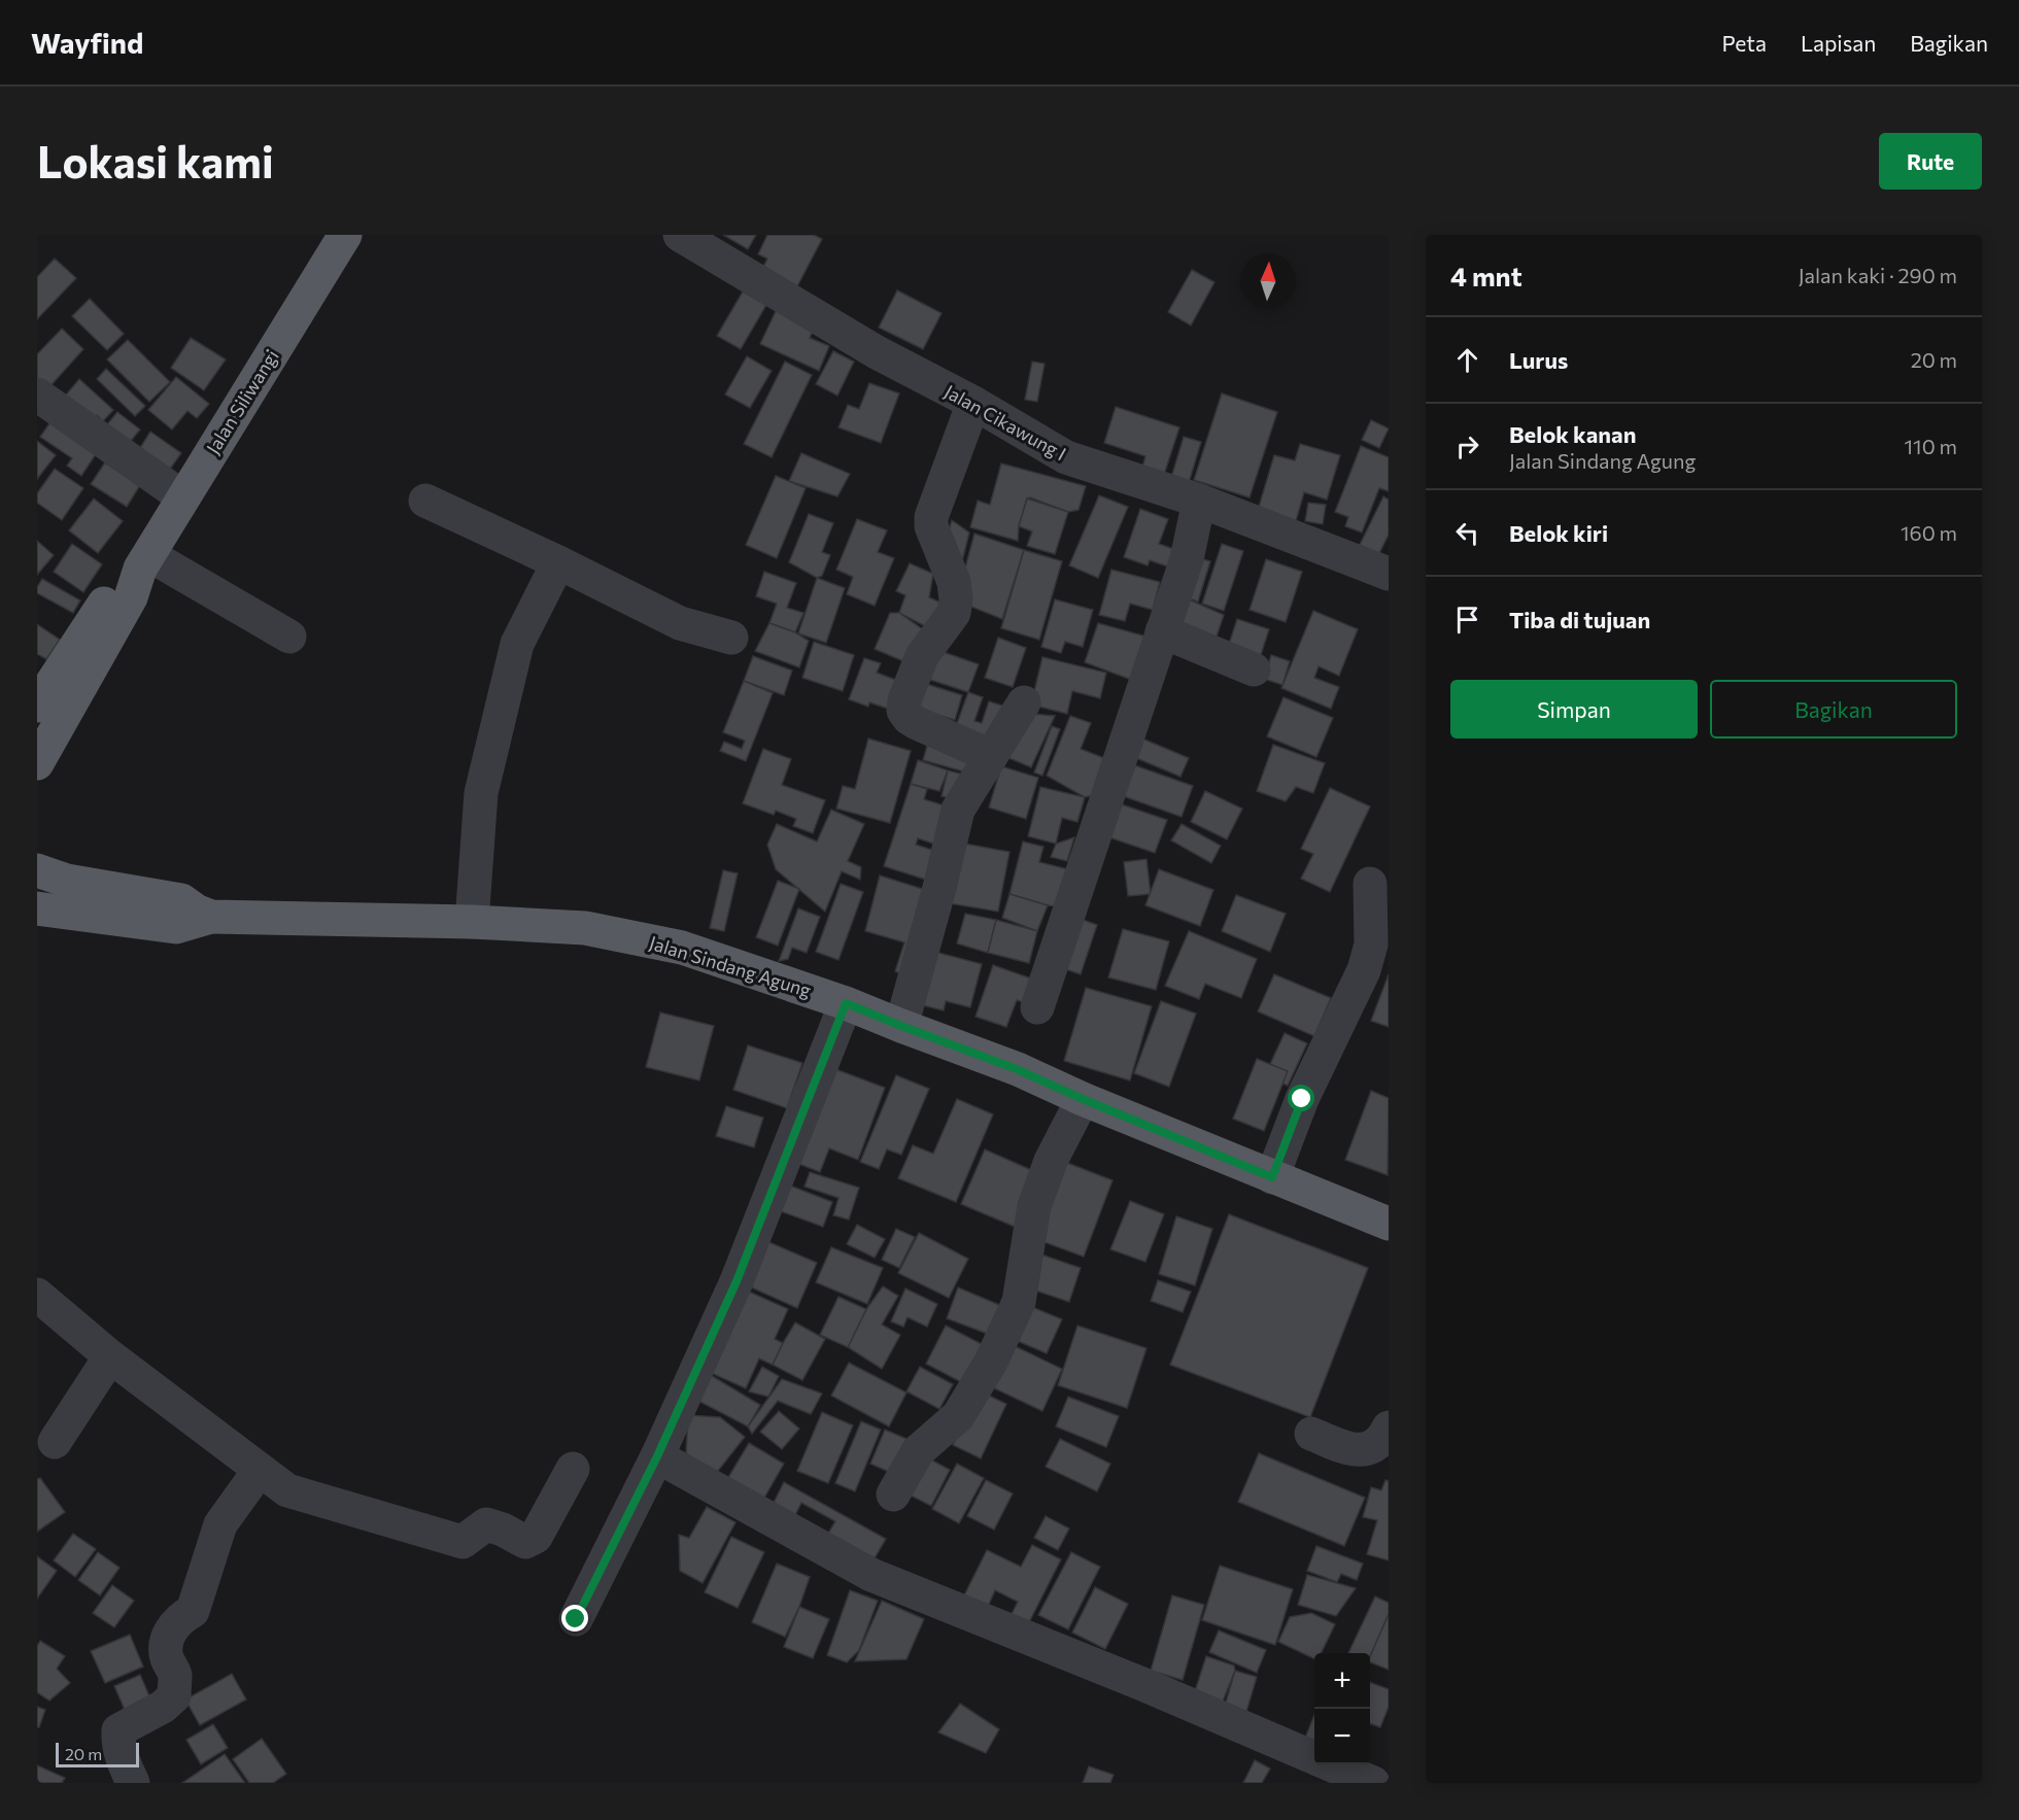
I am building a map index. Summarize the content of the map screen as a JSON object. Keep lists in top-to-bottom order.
{
  "streets": {
    "main road": ["Jalan Siliwangi", "Jalan Sindang Agung"],
    "street": ["Jalan Cikawung I"]
  },
  "scale_bar": "20 m",
  "north": "top",
  "page": {
    "header": "Wayfind",
    "nav": ["Peta", "Lapisan", "Bagikan"],
    "buttons": [
      "Rute",
      ["Simpan", "Bagikan"]
    ],
    "title": "Lokasi kami",
    "heading": ["4 mnt", "Jalan kaki · 290 m"],
    "list": [
      ["Lurus", "20 m"],
      ["Belok kanan", "Jalan Sindang Agung", "110 m"],
      ["Belok kiri", "160 m"],
      "Tiba di tujuan"
    ],
    "map_buttons": ["+", "−"],
    "scale": "20 m"
  }
}
